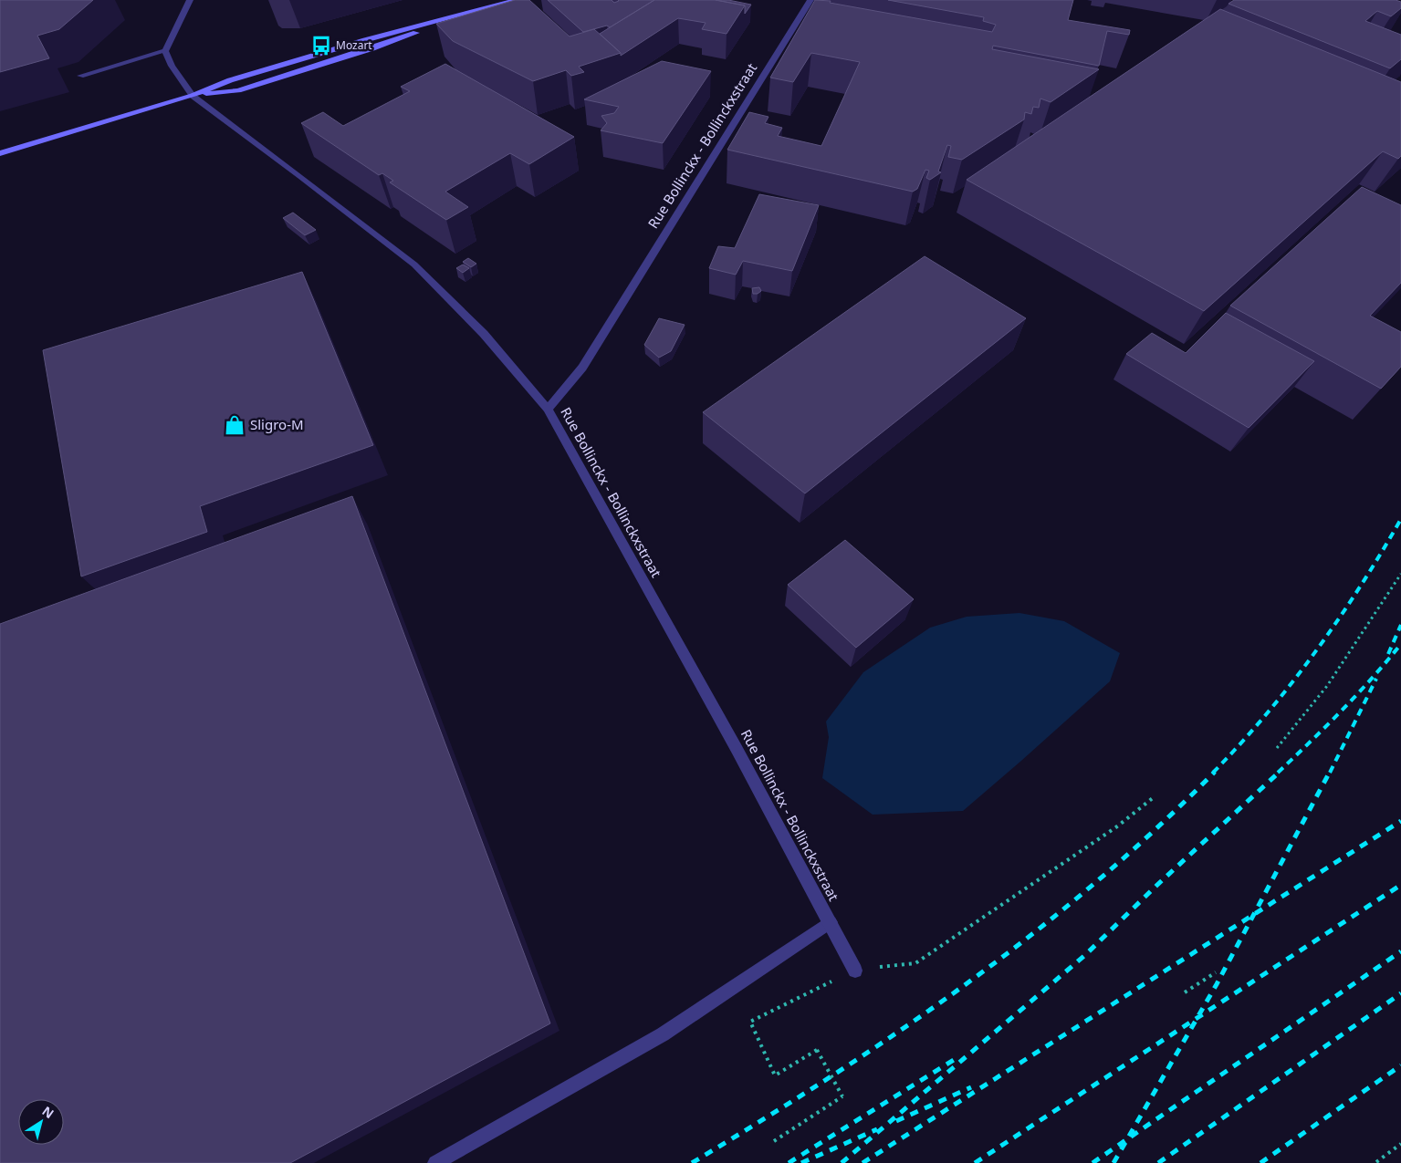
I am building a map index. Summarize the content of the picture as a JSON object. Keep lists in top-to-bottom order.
{
  "streets": {
    "street": ["Rue Bollinckx - Bollinckxstraat"]
  },
  "places": {
    "bus stop": ["Mozart"],
    "shop": ["Sligro-M"]
  },
  "north": "top right"
}
